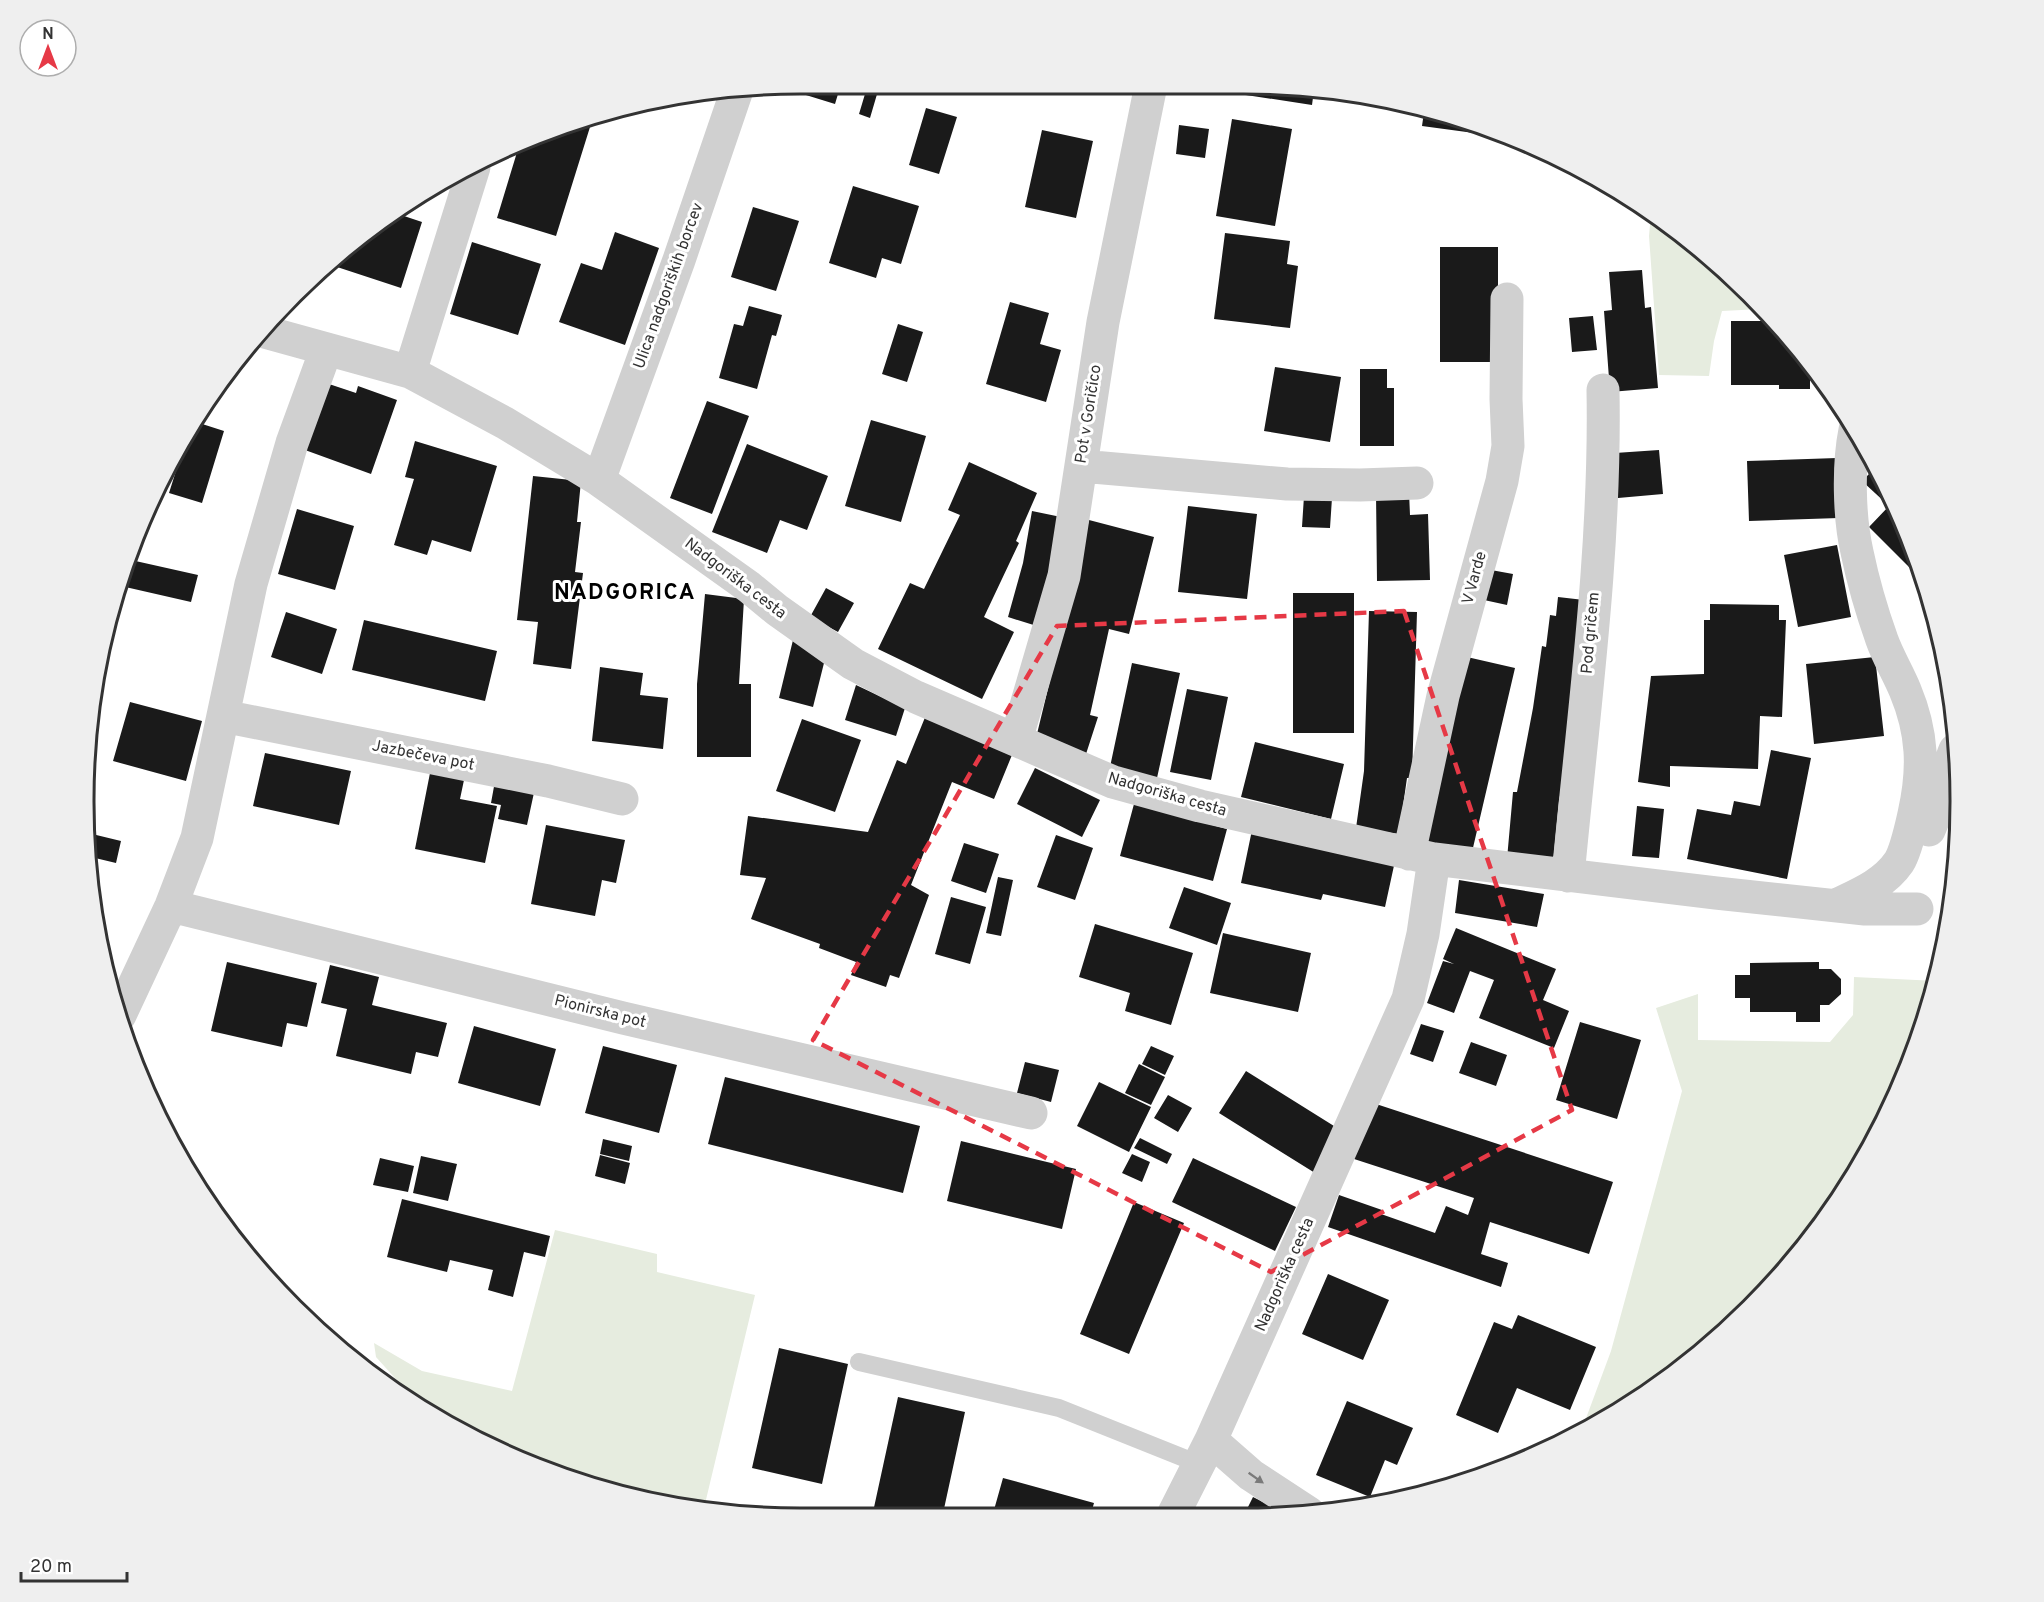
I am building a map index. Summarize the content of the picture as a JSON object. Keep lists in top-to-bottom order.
{
  "streets": {
    "street": [
      "Ulica nadgoriških borcev",
      "Pot v Goričico",
      "V Varde",
      "Nadgoriška cesta",
      "Pod gričem",
      "Jazbečeva pot",
      "Pionirska pot"
    ]
  },
  "crossings": [
    ["Ulica nadgoriških borcev", "Nadgoriška cesta"],
    ["Pot v Goričico", "Nadgoriška cesta"],
    ["V Varde", "Nadgoriška cesta"]
  ],
  "districts": ["NADGORICA"],
  "scale_bar": "20 m",
  "north": "top"
}
